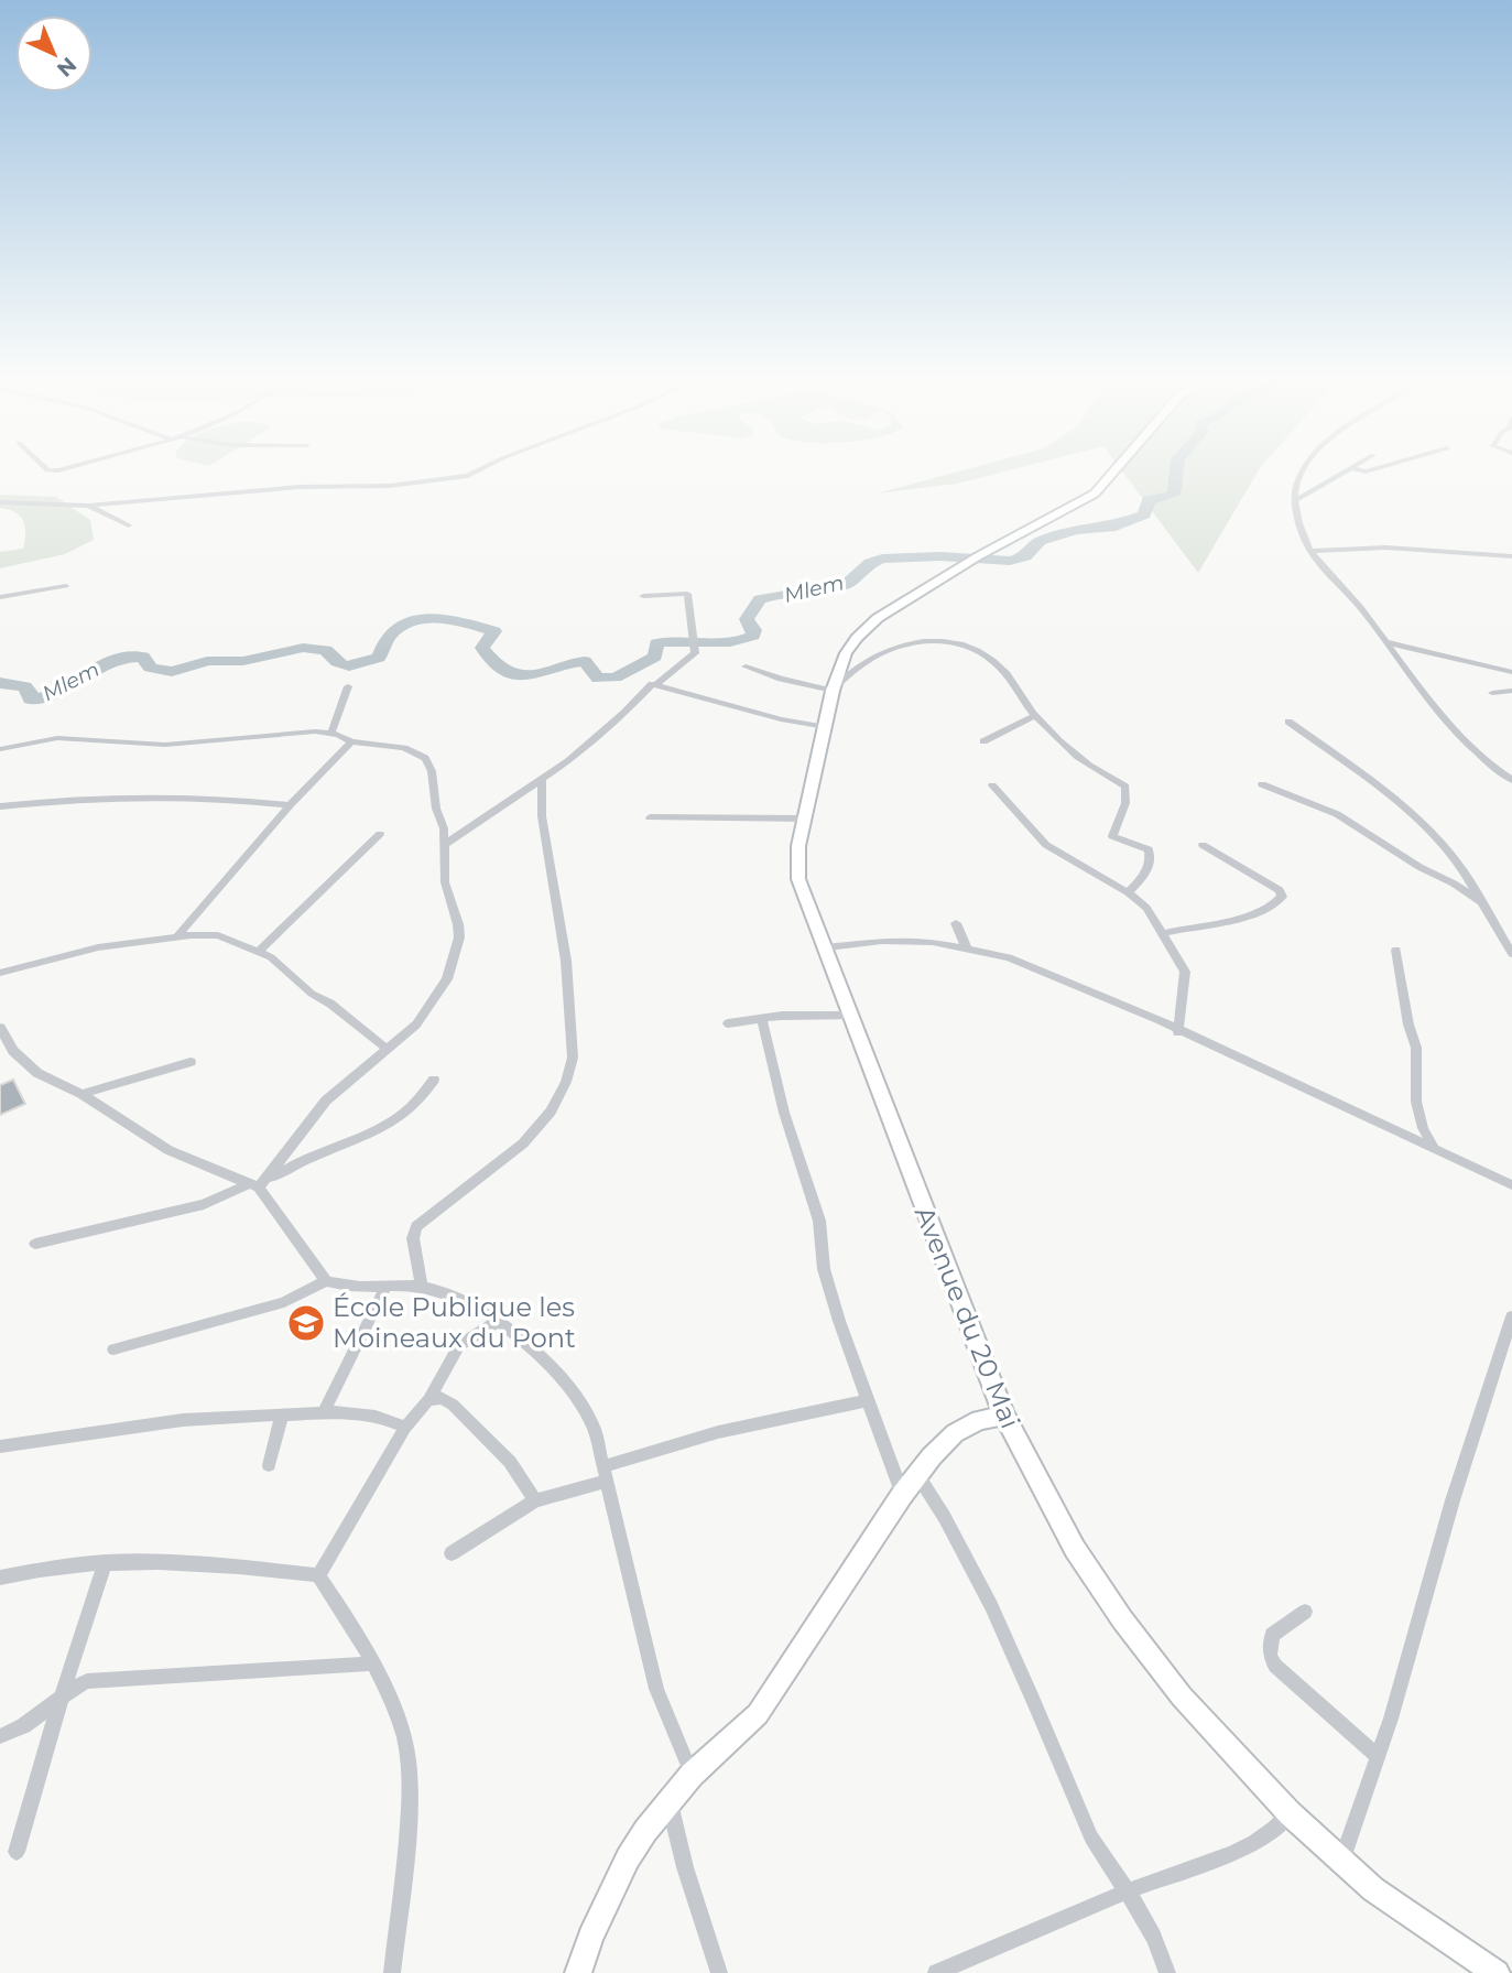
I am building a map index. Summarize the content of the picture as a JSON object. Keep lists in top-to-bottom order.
{
  "streets": {
    "main road": ["Avenue du 20 Mai"]
  },
  "water": ["Mlem"],
  "places": {
    "school or university": ["École Publique les Moineaux du Pont"]
  },
  "north": "bottom right"
}
